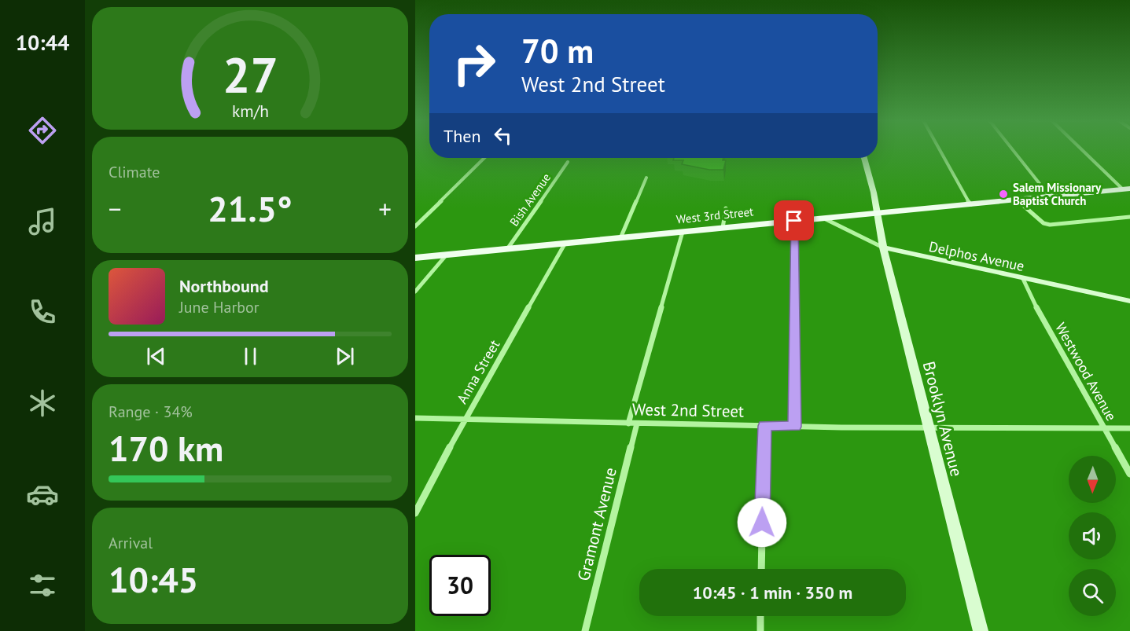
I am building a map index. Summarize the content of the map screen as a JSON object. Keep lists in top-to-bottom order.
{
  "streets": {
    "main road": ["West 3rd Street"],
    "street": [
      "Bish Avenue",
      "Delphos Avenue",
      "Anna Street",
      "Westwood Avenue",
      "West 2nd Street",
      "Brooklyn Avenue",
      "Gramont Avenue"
    ]
  },
  "crossings": [
    ["Bish Avenue", "West 3rd Street"],
    ["West 3rd Street", "Delphos Avenue"],
    ["West 3rd Street", "Anna Street"],
    ["West 3rd Street", "Brooklyn Avenue"],
    ["Delphos Avenue", "Westwood Avenue"],
    ["Delphos Avenue", "Brooklyn Avenue"],
    ["Anna Street", "West 2nd Street"],
    ["Westwood Avenue", "West 2nd Street"],
    ["West 2nd Street", "Brooklyn Avenue"],
    ["West 2nd Street", "Gramont Avenue"]
  ],
  "places": ["Salem Missionary Baptist Church"],
  "north": "bottom",
  "page": {
    "tabs": "10:44",
    "turn": ["70 m", "West 2nd Street"],
    "then": "Then",
    "tile": [
      "Climate",
      ["Range · 34%", "170 km"],
      ["Arrival", "10:45"]
    ],
    "heat": ["−", "21.5°", "+"],
    "song": ["Northbound", "June Harbor"],
    "limit": "30",
    "trip": "10:45 · 1 min · 350 m",
    "gauge": ["27", "km/h"]
  }
}
